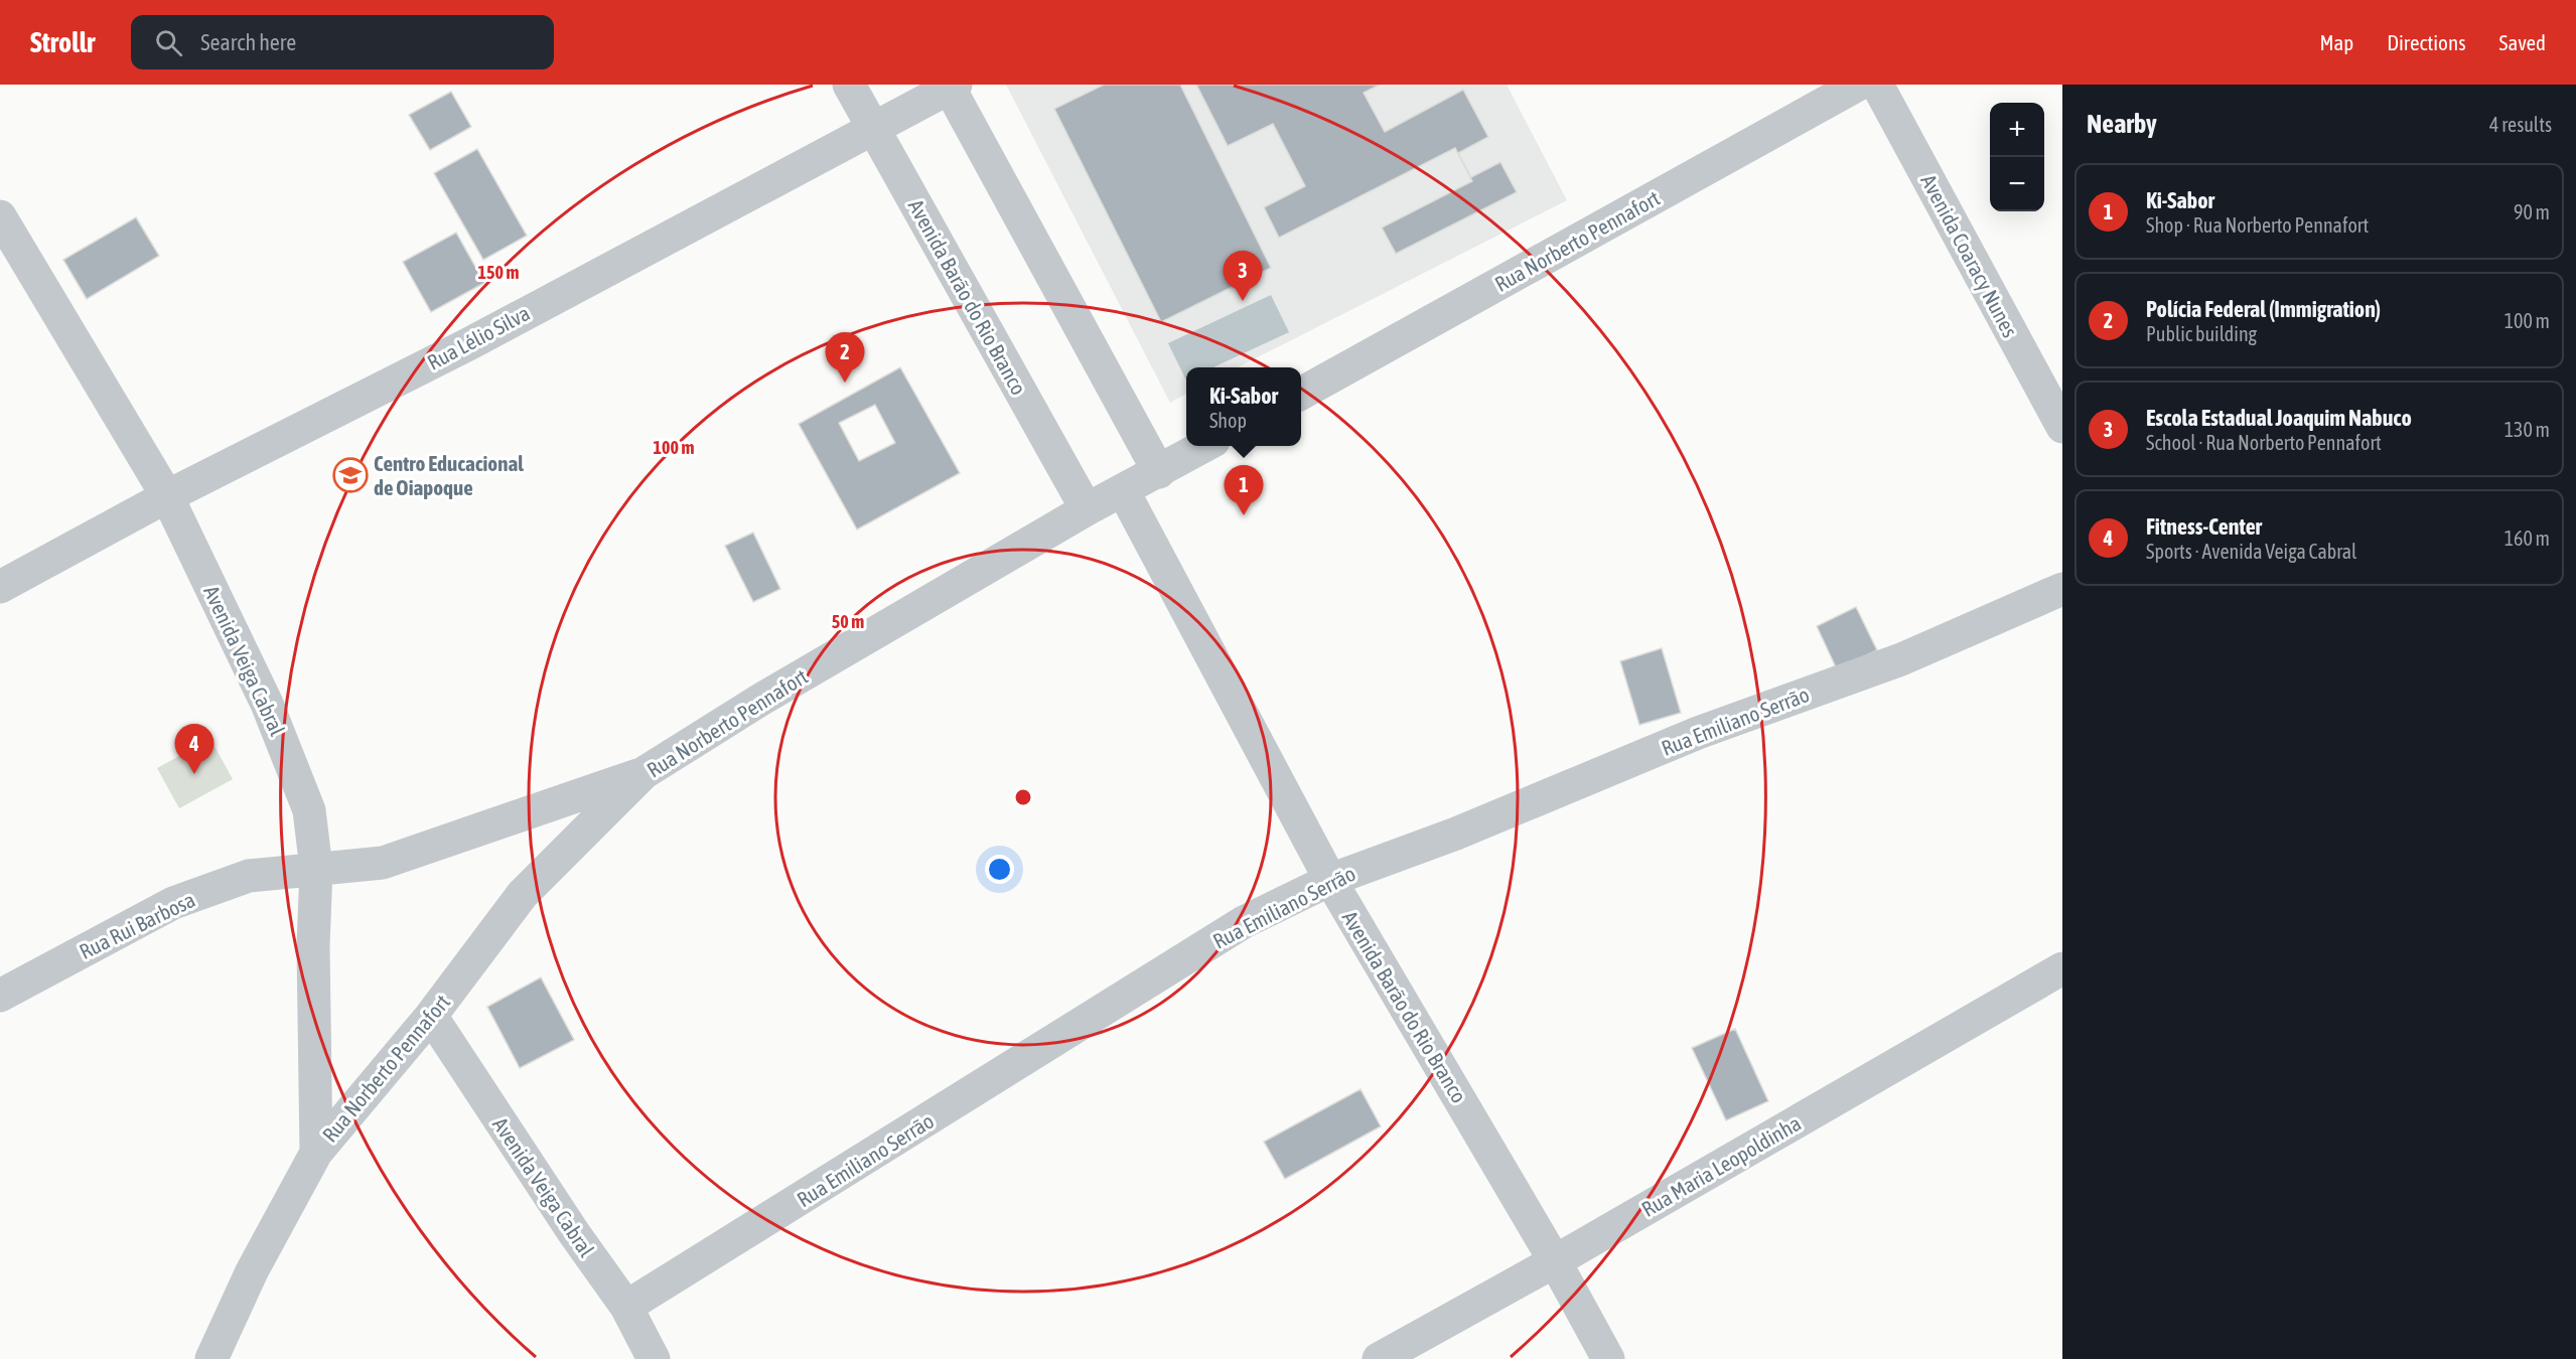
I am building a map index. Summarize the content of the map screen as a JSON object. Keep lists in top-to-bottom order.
{
  "streets": {
    "street": [
      "Rua Norberto Pennafort",
      "Avenida Coaracy Nunes",
      "Avenida Barão do Rio Branco",
      "Rua Lélio Silva",
      "Avenida Veiga Cabral",
      "Rua Emiliano Serrão",
      "Rua Rui Barbosa",
      "Rua Maria Leopoldinha"
    ]
  },
  "crossings": [
    ["Rua Norberto Pennafort", "Avenida Barão do Rio Branco"],
    ["Rua Norberto Pennafort", "Avenida Veiga Cabral"],
    ["Rua Norberto Pennafort", "Rua Rui Barbosa"],
    ["Avenida Barão do Rio Branco", "Rua Lélio Silva"],
    ["Avenida Barão do Rio Branco", "Rua Emiliano Serrão"],
    ["Avenida Barão do Rio Branco", "Rua Maria Leopoldinha"],
    ["Rua Lélio Silva", "Avenida Veiga Cabral"],
    ["Avenida Veiga Cabral", "Rua Emiliano Serrão"],
    ["Avenida Veiga Cabral", "Rua Rui Barbosa"]
  ],
  "places": {
    "school or university": ["Centro Educacional de Oiapoque"]
  },
  "page": {
    "header": "Strollr",
    "search": "Search here",
    "nav": ["Map", "Directions", "Saved"],
    "heading": ["Nearby", "4 results"],
    "map_buttons": ["+", "−"],
    "list": [
      {
        "mark": "1",
        "name": "Ki-Sabor",
        "note": "Shop · Rua Norberto Pennafort",
        "value": "90 m"
      },
      {
        "mark": "2",
        "name": "Polícia Federal (Immigration)",
        "note": "Public building",
        "value": "100 m"
      },
      {
        "mark": "3",
        "name": "Escola Estadual Joaquim Nabuco",
        "note": "School · Rua Norberto Pennafort",
        "value": "130 m"
      },
      {
        "mark": "4",
        "name": "Fitness-Center",
        "note": "Sports · Avenida Veiga Cabral",
        "value": "160 m"
      }
    ],
    "pins": [
      "3",
      "2",
      "1",
      "4"
    ],
    "popup": ["Ki-Sabor", "Shop"]
  },
  "rings": ["150 m", "100 m", "50 m"]
}
